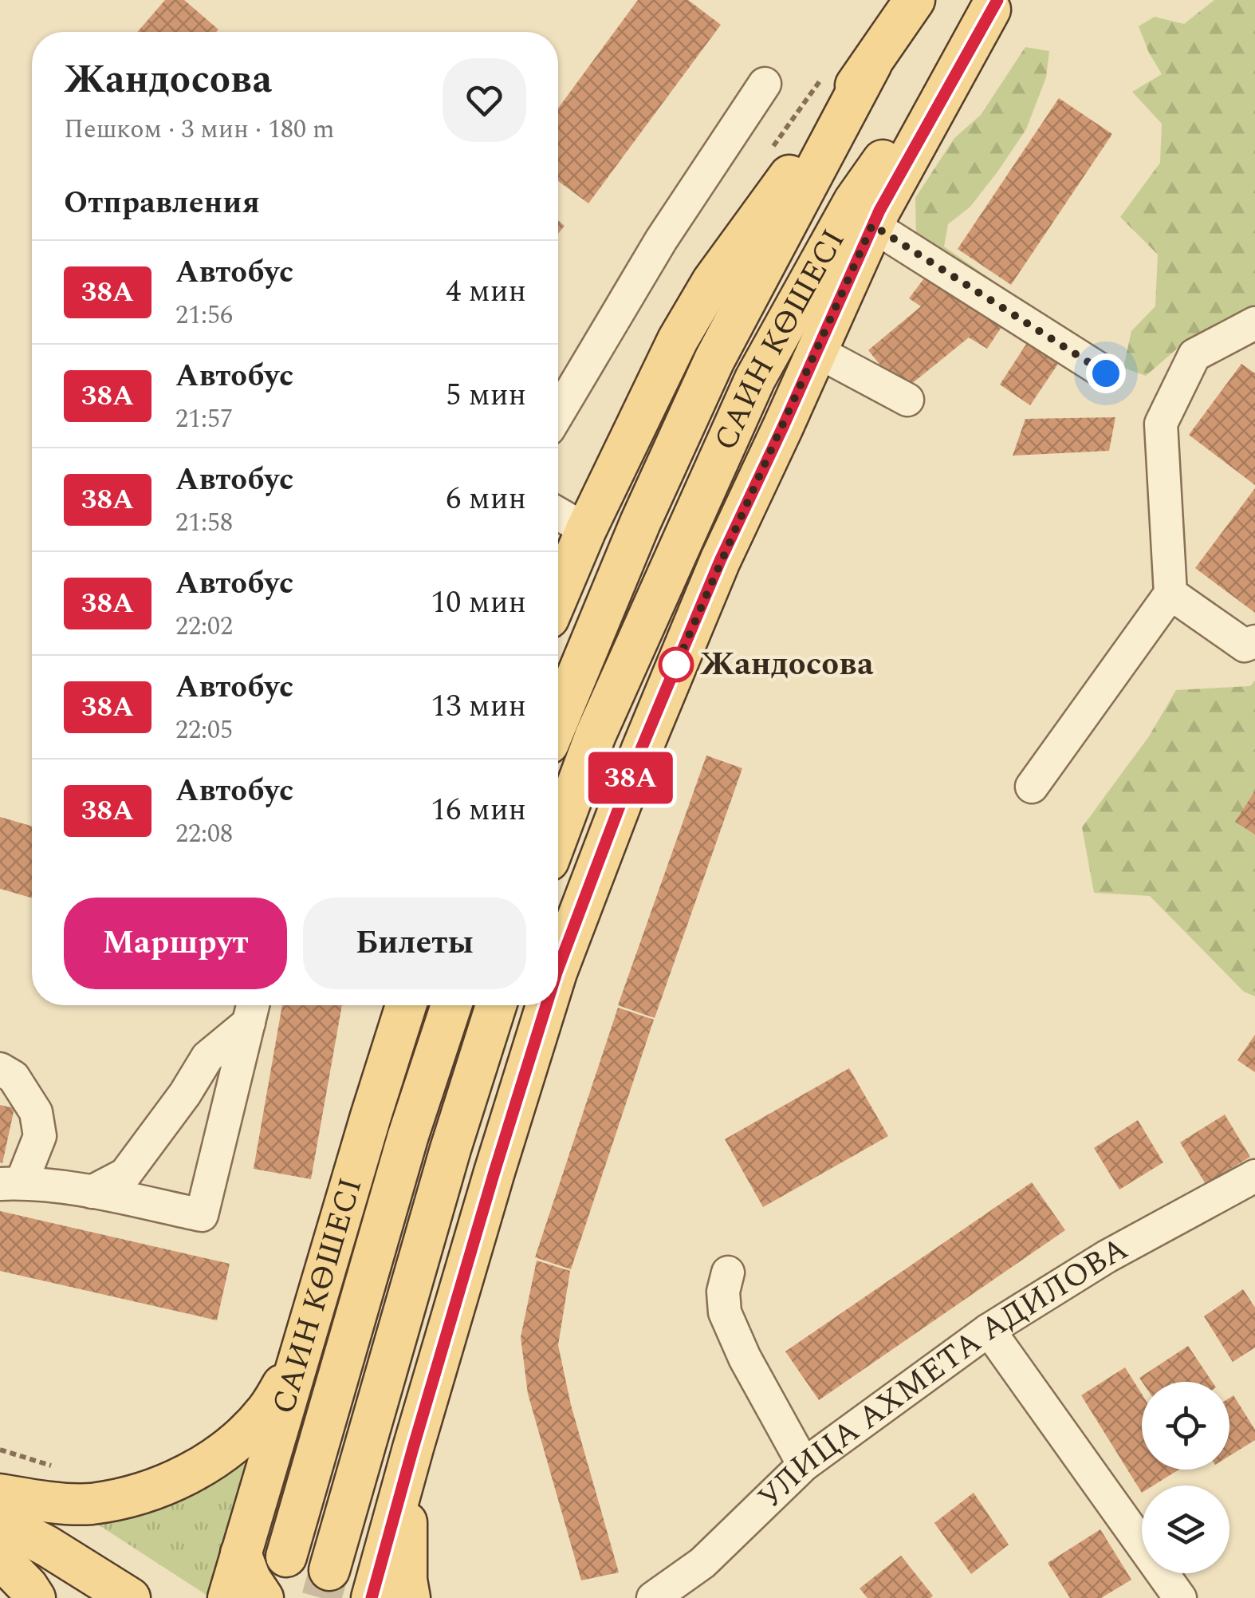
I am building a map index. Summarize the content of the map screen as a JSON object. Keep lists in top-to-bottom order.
{
  "streets": {
    "main road": ["САИН КӨШЕСІ"],
    "street": ["УЛИЦА АХМЕТА АДИЛОВА"]
  },
  "places": ["Жандосова"],
  "lines": ["bus line 38А"],
  "page": {
    "on_map": "38А",
    "heading": [
      ["Жандосова", "Пешком · 3 мин · 180 m"],
      "Отправления"
    ],
    "list": [
      {
        "mark": "38А",
        "name": "Автобус",
        "note": "21:56",
        "value": "4 мин"
      },
      {
        "mark": "38А",
        "name": "Автобус",
        "note": "21:57",
        "value": "5 мин"
      },
      {
        "mark": "38А",
        "name": "Автобус",
        "note": "21:58",
        "value": "6 мин"
      },
      {
        "mark": "38А",
        "name": "Автобус",
        "note": "22:02",
        "value": "10 мин"
      },
      {
        "mark": "38А",
        "name": "Автобус",
        "note": "22:05",
        "value": "13 мин"
      },
      {
        "mark": "38А",
        "name": "Автобус",
        "note": "22:08",
        "value": "16 мин"
      }
    ],
    "buttons": ["Маршрут", "Билеты"]
  }
}
